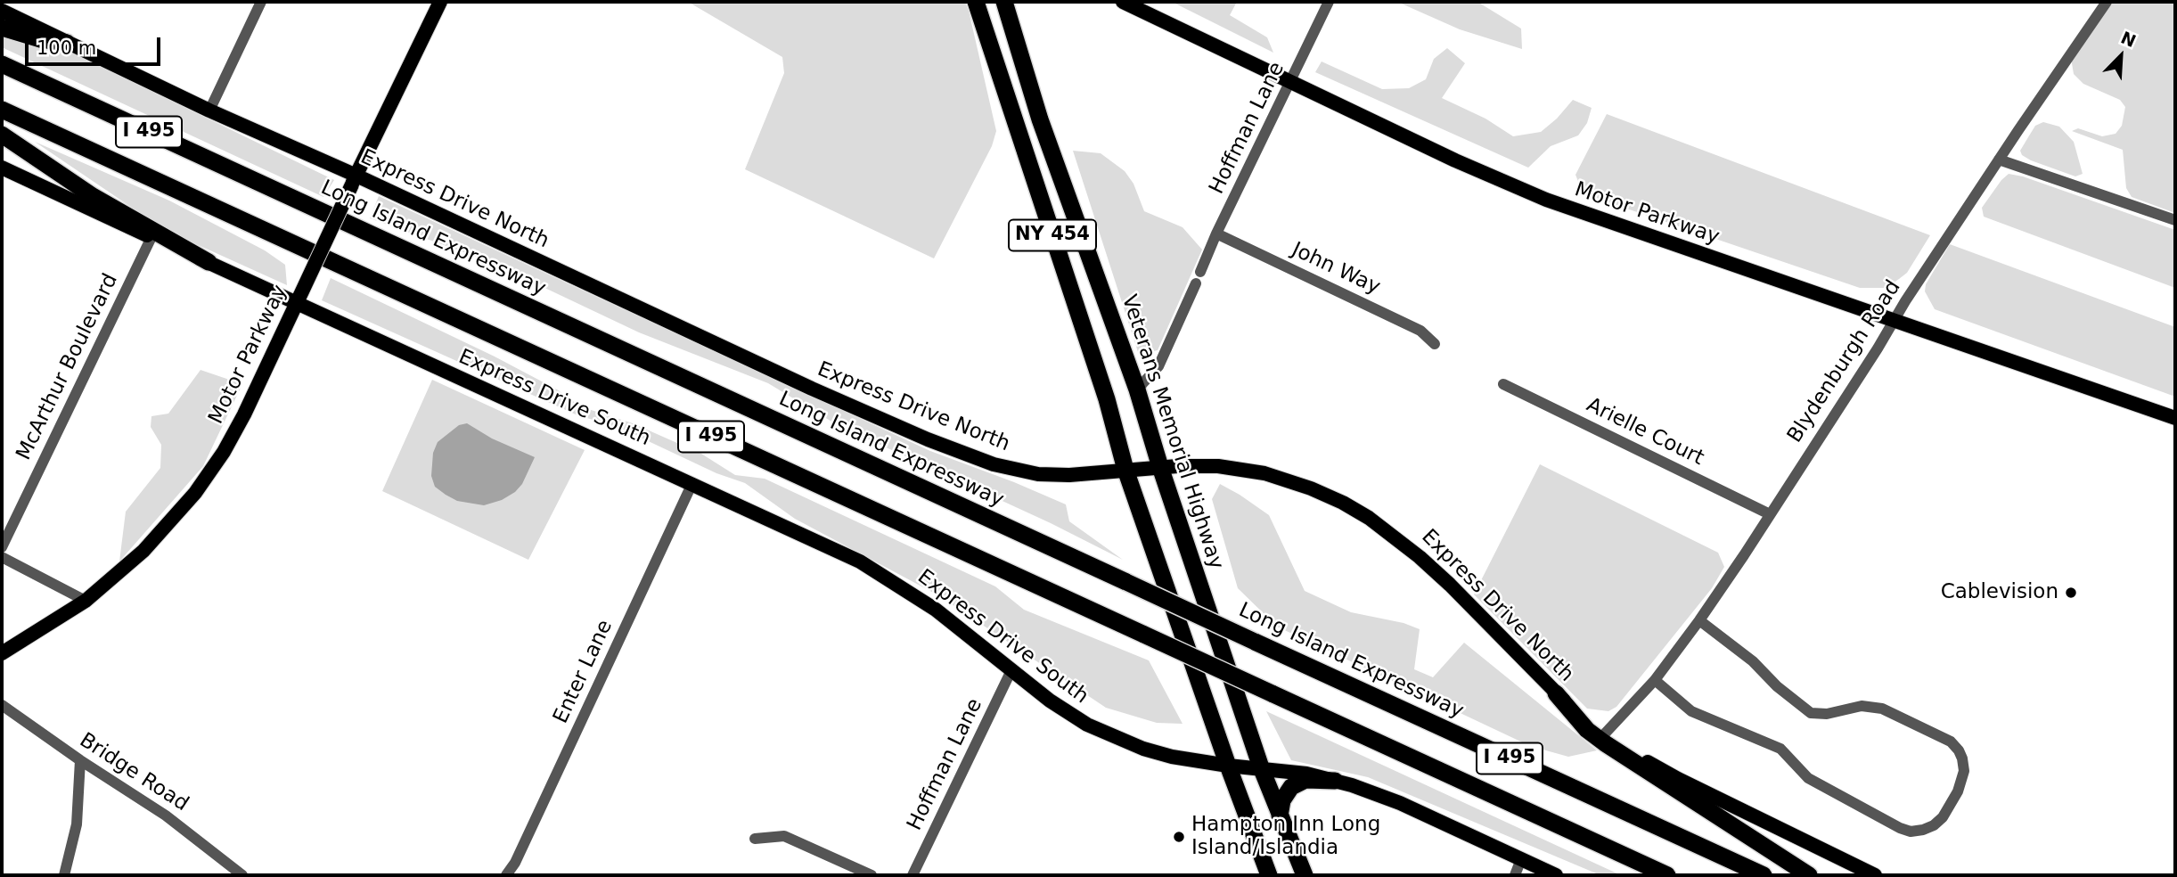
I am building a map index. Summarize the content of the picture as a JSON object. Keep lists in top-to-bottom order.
{
  "streets": {
    "highway": [
      "I 495",
      "NY 454",
      "Long Island Expressway",
      "Veterans Memorial Highway"
    ],
    "main road": ["Express Drive North", "Motor Parkway", "Express Drive South"],
    "street": [
      "Hoffman Lane",
      "John Way",
      "Blydenburgh Road",
      "McArthur Boulevard",
      "Arielle Court",
      "Enter Lane",
      "Bridge Road"
    ]
  },
  "crossings": [
    ["Hoffman Lane", "Motor Parkway"],
    ["Hoffman Lane", "John Way"],
    ["Hoffman Lane", "Express Drive South"],
    ["Express Drive North", "Motor Parkway"],
    ["Express Drive North", "NY 454"],
    ["Express Drive North", "Blydenburgh Road"],
    ["Express Drive North", "Veterans Memorial Highway"],
    ["Motor Parkway", "Blydenburgh Road"],
    ["Motor Parkway", "Express Drive South"],
    ["NY 454", "Express Drive South"],
    ["Blydenburgh Road", "Arielle Court"],
    ["McArthur Boulevard", "Express Drive South"],
    ["Express Drive South", "Veterans Memorial Highway"],
    ["Express Drive South", "Enter Lane"]
  ],
  "places": ["Cablevision", "Hampton Inn Long Island/Islandia"],
  "scale_bar": "100 m",
  "north": "top right"
}
